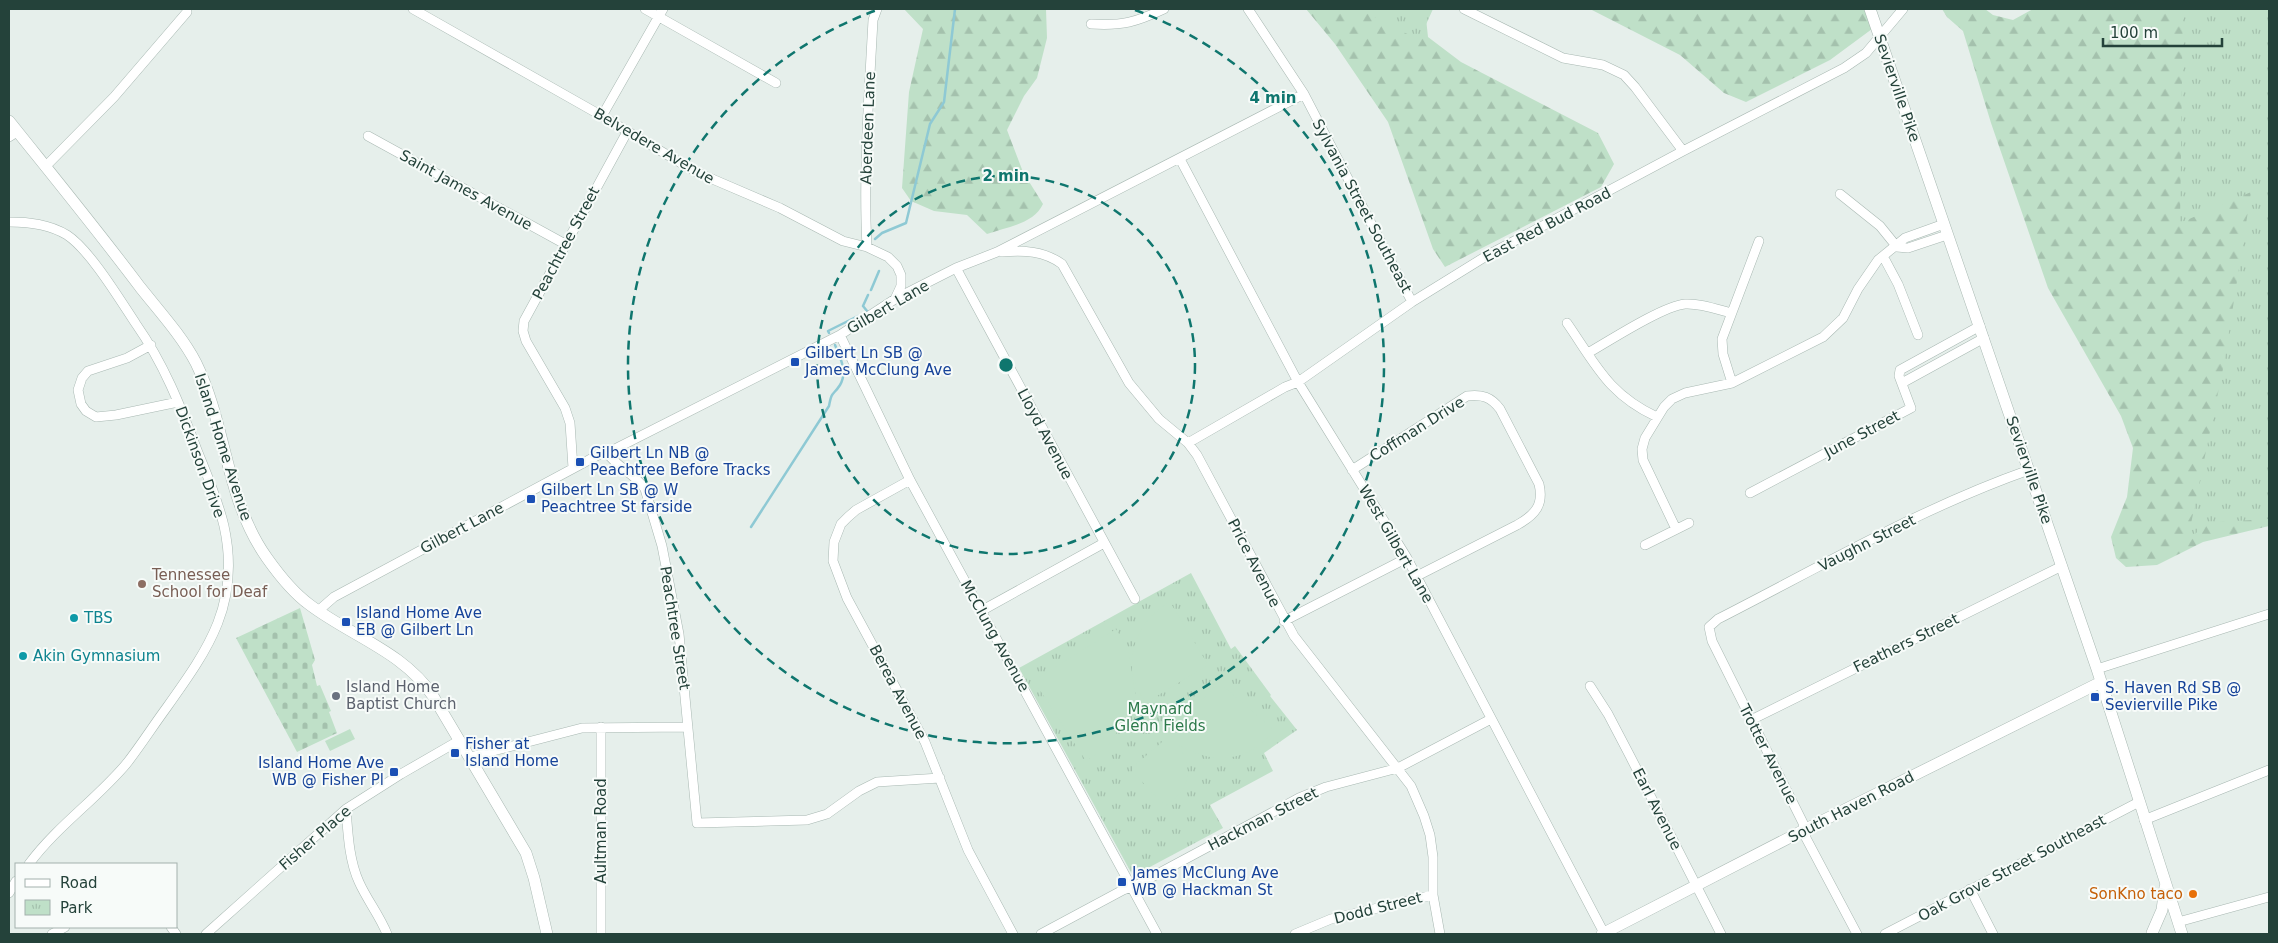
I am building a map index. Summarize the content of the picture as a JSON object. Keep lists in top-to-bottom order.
{
  "streets": {
    "street": [
      "Sevierville Pike",
      "Aberdeen Lane",
      "Belvedere Avenue",
      "Saint James Avenue",
      "Sylvania Street Southeast",
      "East Red Bud Road",
      "Peachtree Street",
      "Gilbert Lane",
      "Coffman Drive",
      "Lloyd Avenue",
      "June Street",
      "Island Home Avenue",
      "Dickinson Drive",
      "Vaughn Street",
      "West Gilbert Lane",
      "Price Avenue",
      "McClung Avenue",
      "Feathers Street",
      "Berea Avenue",
      "Trotter Avenue",
      "South Haven Road",
      "Earl Avenue",
      "Hackman Street",
      "Aultman Road",
      "Fisher Place",
      "Oak Grove Street Southeast",
      "Dodd Street"
    ]
  },
  "crossings": [
    ["Sevierville Pike", "East Red Bud Road"],
    ["Sevierville Pike", "Vaughn Street"],
    ["Sevierville Pike", "Feathers Street"],
    ["Sevierville Pike", "South Haven Road"],
    ["Sevierville Pike", "Oak Grove Street Southeast"],
    ["Aberdeen Lane", "Belvedere Avenue"],
    ["Belvedere Avenue", "Peachtree Street"],
    ["Belvedere Avenue", "Gilbert Lane"],
    ["Saint James Avenue", "Peachtree Street"],
    ["Sylvania Street Southeast", "East Red Bud Road"],
    ["Sylvania Street Southeast", "Gilbert Lane"],
    ["East Red Bud Road", "West Gilbert Lane"],
    ["East Red Bud Road", "Price Avenue"],
    ["Peachtree Street", "Gilbert Lane"],
    ["Peachtree Street", "Berea Avenue"],
    ["Gilbert Lane", "Lloyd Avenue"],
    ["Gilbert Lane", "Island Home Avenue"],
    ["Gilbert Lane", "West Gilbert Lane"],
    ["Gilbert Lane", "Price Avenue"],
    ["Gilbert Lane", "McClung Avenue"],
    ["Coffman Drive", "West Gilbert Lane"],
    ["Island Home Avenue", "Fisher Place"],
    ["Vaughn Street", "Trotter Avenue"],
    ["West Gilbert Lane", "South Haven Road"],
    ["West Gilbert Lane", "Hackman Street"],
    ["Price Avenue", "Hackman Street"],
    ["Price Avenue", "Dodd Street"],
    ["McClung Avenue", "Berea Avenue"],
    ["McClung Avenue", "Hackman Street"],
    ["Feathers Street", "Trotter Avenue"],
    ["Trotter Avenue", "South Haven Road"],
    ["South Haven Road", "Earl Avenue"]
  ],
  "parks": ["Maynard Glenn Fields"],
  "places": {
    "transit": [
      "Gilbert Ln SB @ James McClung Ave",
      "Gilbert Ln NB @ Peachtree Before Tracks",
      "Gilbert Ln SB @ W Peachtree St farside",
      "Island Home Ave EB @ Gilbert Ln",
      "S. Haven Rd SB @ Sevierville Pike",
      "Fisher at Island Home",
      "Island Home Ave WB @ Fisher Pl",
      "James McClung Ave WB @ Hackman St"
    ],
    "other": [
      "Tennessee School for Deaf",
      "TBS",
      "Akin Gymnasium",
      "Island Home Baptist Church",
      "SonKno taco"
    ]
  },
  "legend": ["Road", "Park"],
  "scale_bar": "100 m",
  "rings": ["4 min", "2 min"]
}
